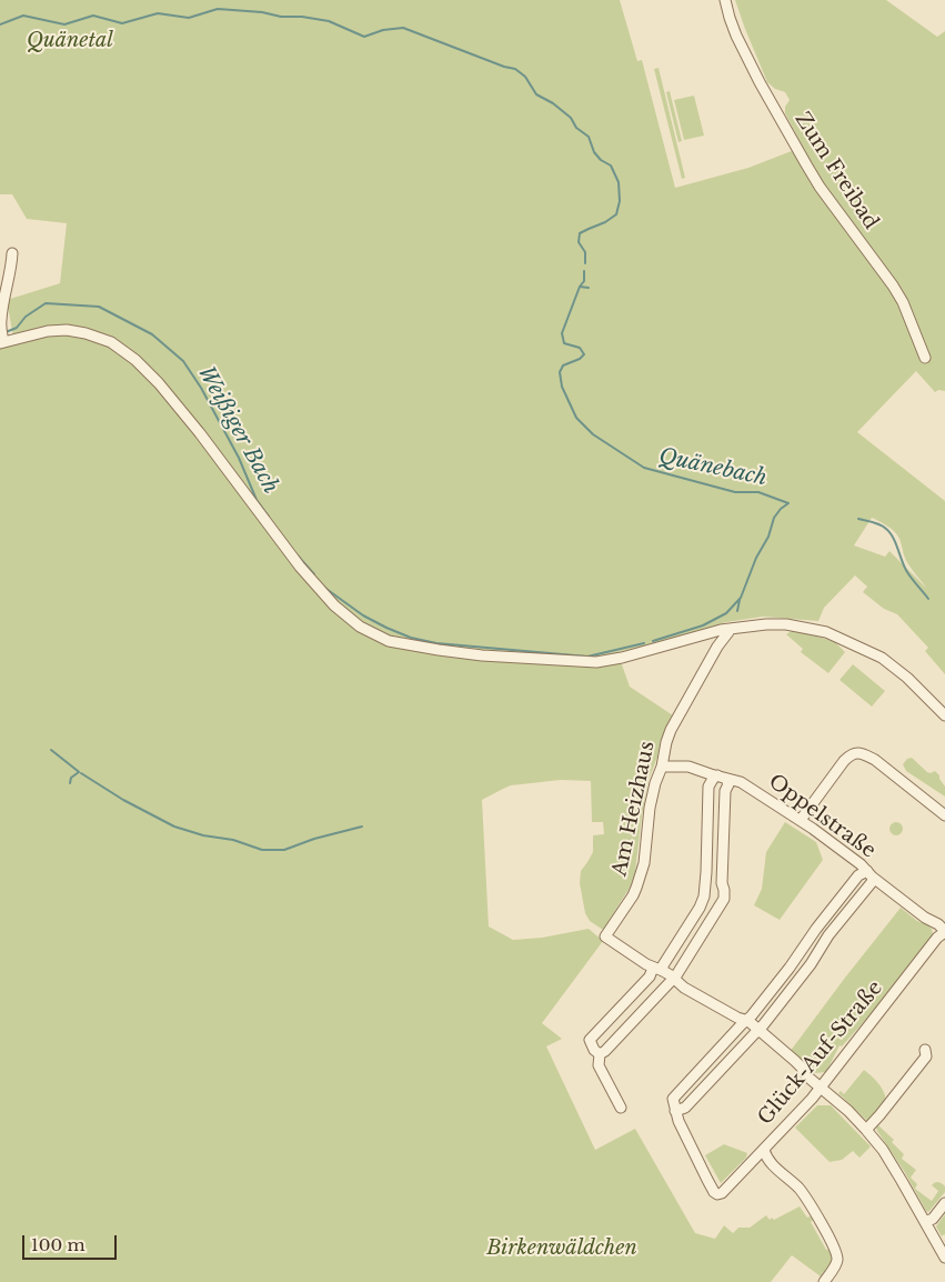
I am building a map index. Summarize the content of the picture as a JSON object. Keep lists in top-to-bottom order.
{
  "streets": {
    "street": [
      "Zum Freibad",
      "Am Heizhaus",
      "Oppelstraße",
      "Glück-Auf-Straße"
    ]
  },
  "crossings": [
    ["Am Heizhaus", "Oppelstraße"],
    ["Oppelstraße", "Glück-Auf-Straße"]
  ],
  "water": ["Weißiger Bach", "Quänebach"],
  "parks": ["Quänetal", "Birkenwäldchen"],
  "scale_bar": "100 m"
}
